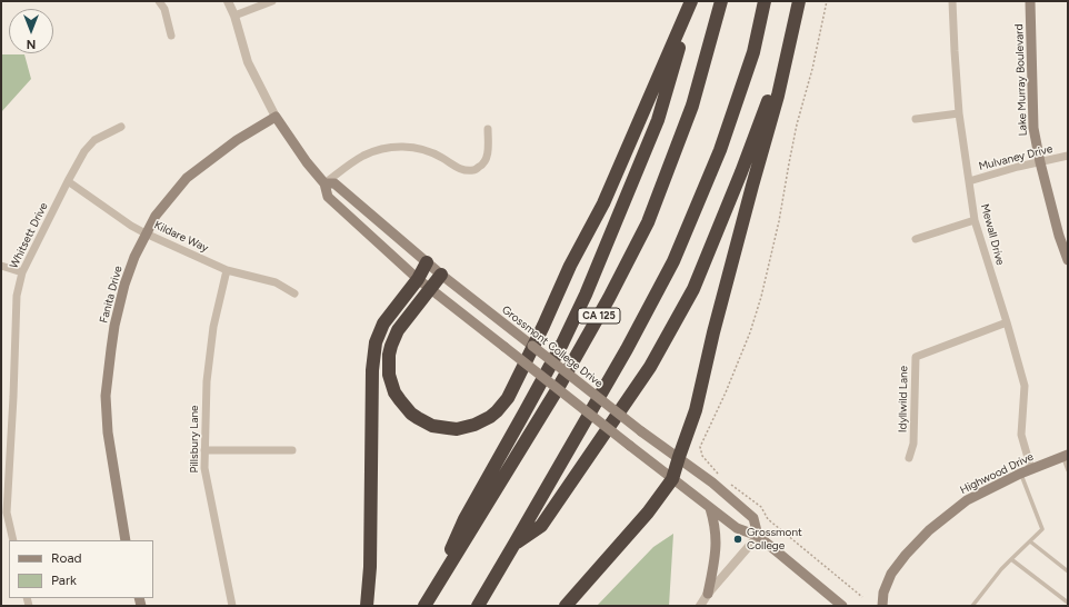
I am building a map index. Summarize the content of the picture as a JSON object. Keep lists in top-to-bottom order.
{
  "streets": {
    "highway": ["CA 125"],
    "main road": [
      "Lake Murray Boulevard",
      "Fanita Drive",
      "Grossmont College Drive",
      "Highwood Drive"
    ],
    "street": [
      "Mulvaney Drive",
      "Mewall Drive",
      "Whitsett Drive",
      "Kildare Way",
      "Idyllwild Lane",
      "Pillsbury Lane"
    ]
  },
  "crossings": [
    ["Lake Murray Boulevard", "Mulvaney Drive"],
    ["Mulvaney Drive", "Mewall Drive"],
    ["Mewall Drive", "Idyllwild Lane"],
    ["Mewall Drive", "Highwood Drive"],
    ["Whitsett Drive", "Kildare Way"],
    ["Kildare Way", "Fanita Drive"],
    ["Kildare Way", "Pillsbury Lane"],
    ["Fanita Drive", "Grossmont College Drive"]
  ],
  "places": ["Grossmont College"],
  "legend": ["Road", "Park"],
  "north": "bottom"
}
